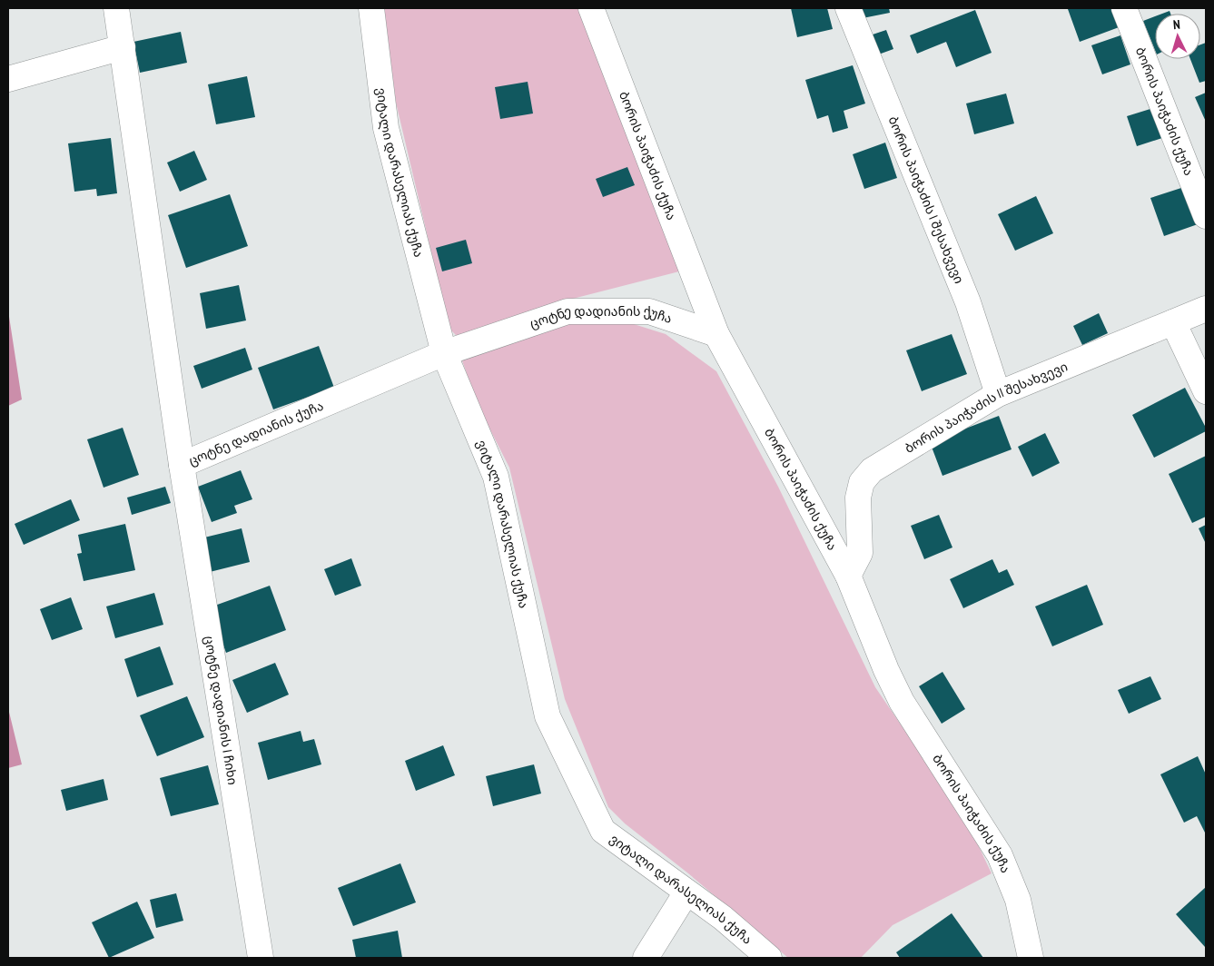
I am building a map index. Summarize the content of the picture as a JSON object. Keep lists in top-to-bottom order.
{
  "streets": {
    "street": [
      "ბორის პაიჭაძის ქუჩა",
      "ვიტალი დარასელიას ქუჩა",
      "ბორის პაიჭაძის I შესახვევი",
      "ცოტნე დადიანის ქუჩა",
      "ბორის პაიჭაძის II შესახვევი",
      "ცოტნე დადიანის I ჩიხი"
    ]
  },
  "crossings": [
    ["ბორის პაიჭაძის ქუჩა", "ცოტნე დადიანის ქუჩა"],
    ["ბორის პაიჭაძის ქუჩა", "ბორის პაიჭაძის II შესახვევი"],
    ["ვიტალი დარასელიას ქუჩა", "ცოტნე დადიანის ქუჩა"],
    ["ბორის პაიჭაძის I შესახვევი", "ბორის პაიჭაძის II შესახვევი"],
    ["ცოტნე დადიანის ქუჩა", "ცოტნე დადიანის I ჩიხი"]
  ],
  "north": "top"
}
